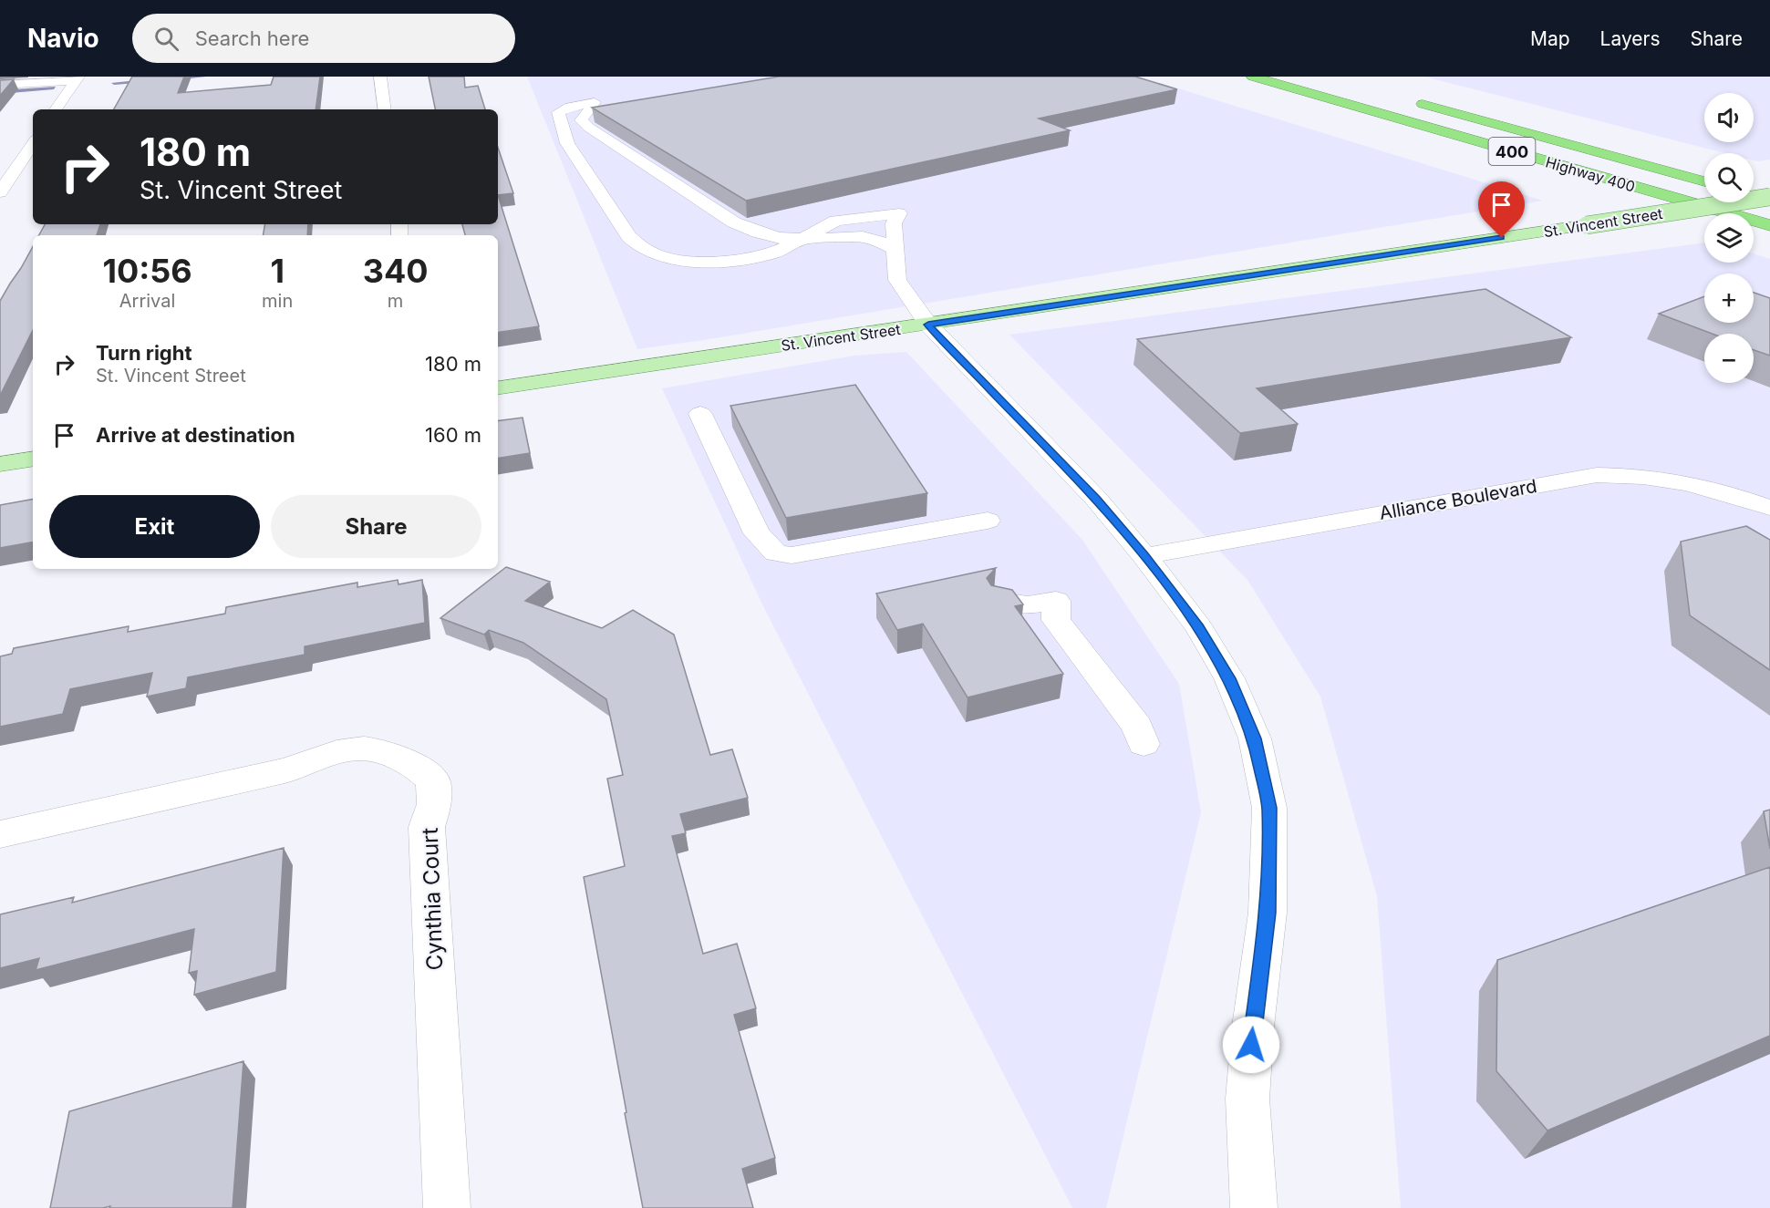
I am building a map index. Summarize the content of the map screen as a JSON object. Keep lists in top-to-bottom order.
{
  "streets": {
    "highway": ["400", "Highway 400"],
    "main road": ["St. Vincent Street"],
    "street": ["Alliance Boulevard", "Cynthia Court"]
  },
  "page": {
    "header": "Navio",
    "search": "Search here",
    "nav": ["Map", "Layers", "Share"],
    "map_buttons": ["+", "−"],
    "turn": ["180 m", "St. Vincent Street"],
    "eta": [
      "10:56",
      "Arrival",
      "1",
      "min",
      "340",
      "m"
    ],
    "list": [
      {
        "name": "Turn right",
        "note": "St. Vincent Street",
        "value": "180 m"
      },
      {
        "name": "Arrive at destination",
        "value": "160 m"
      }
    ],
    "buttons": ["Exit", "Share"]
  }
}
